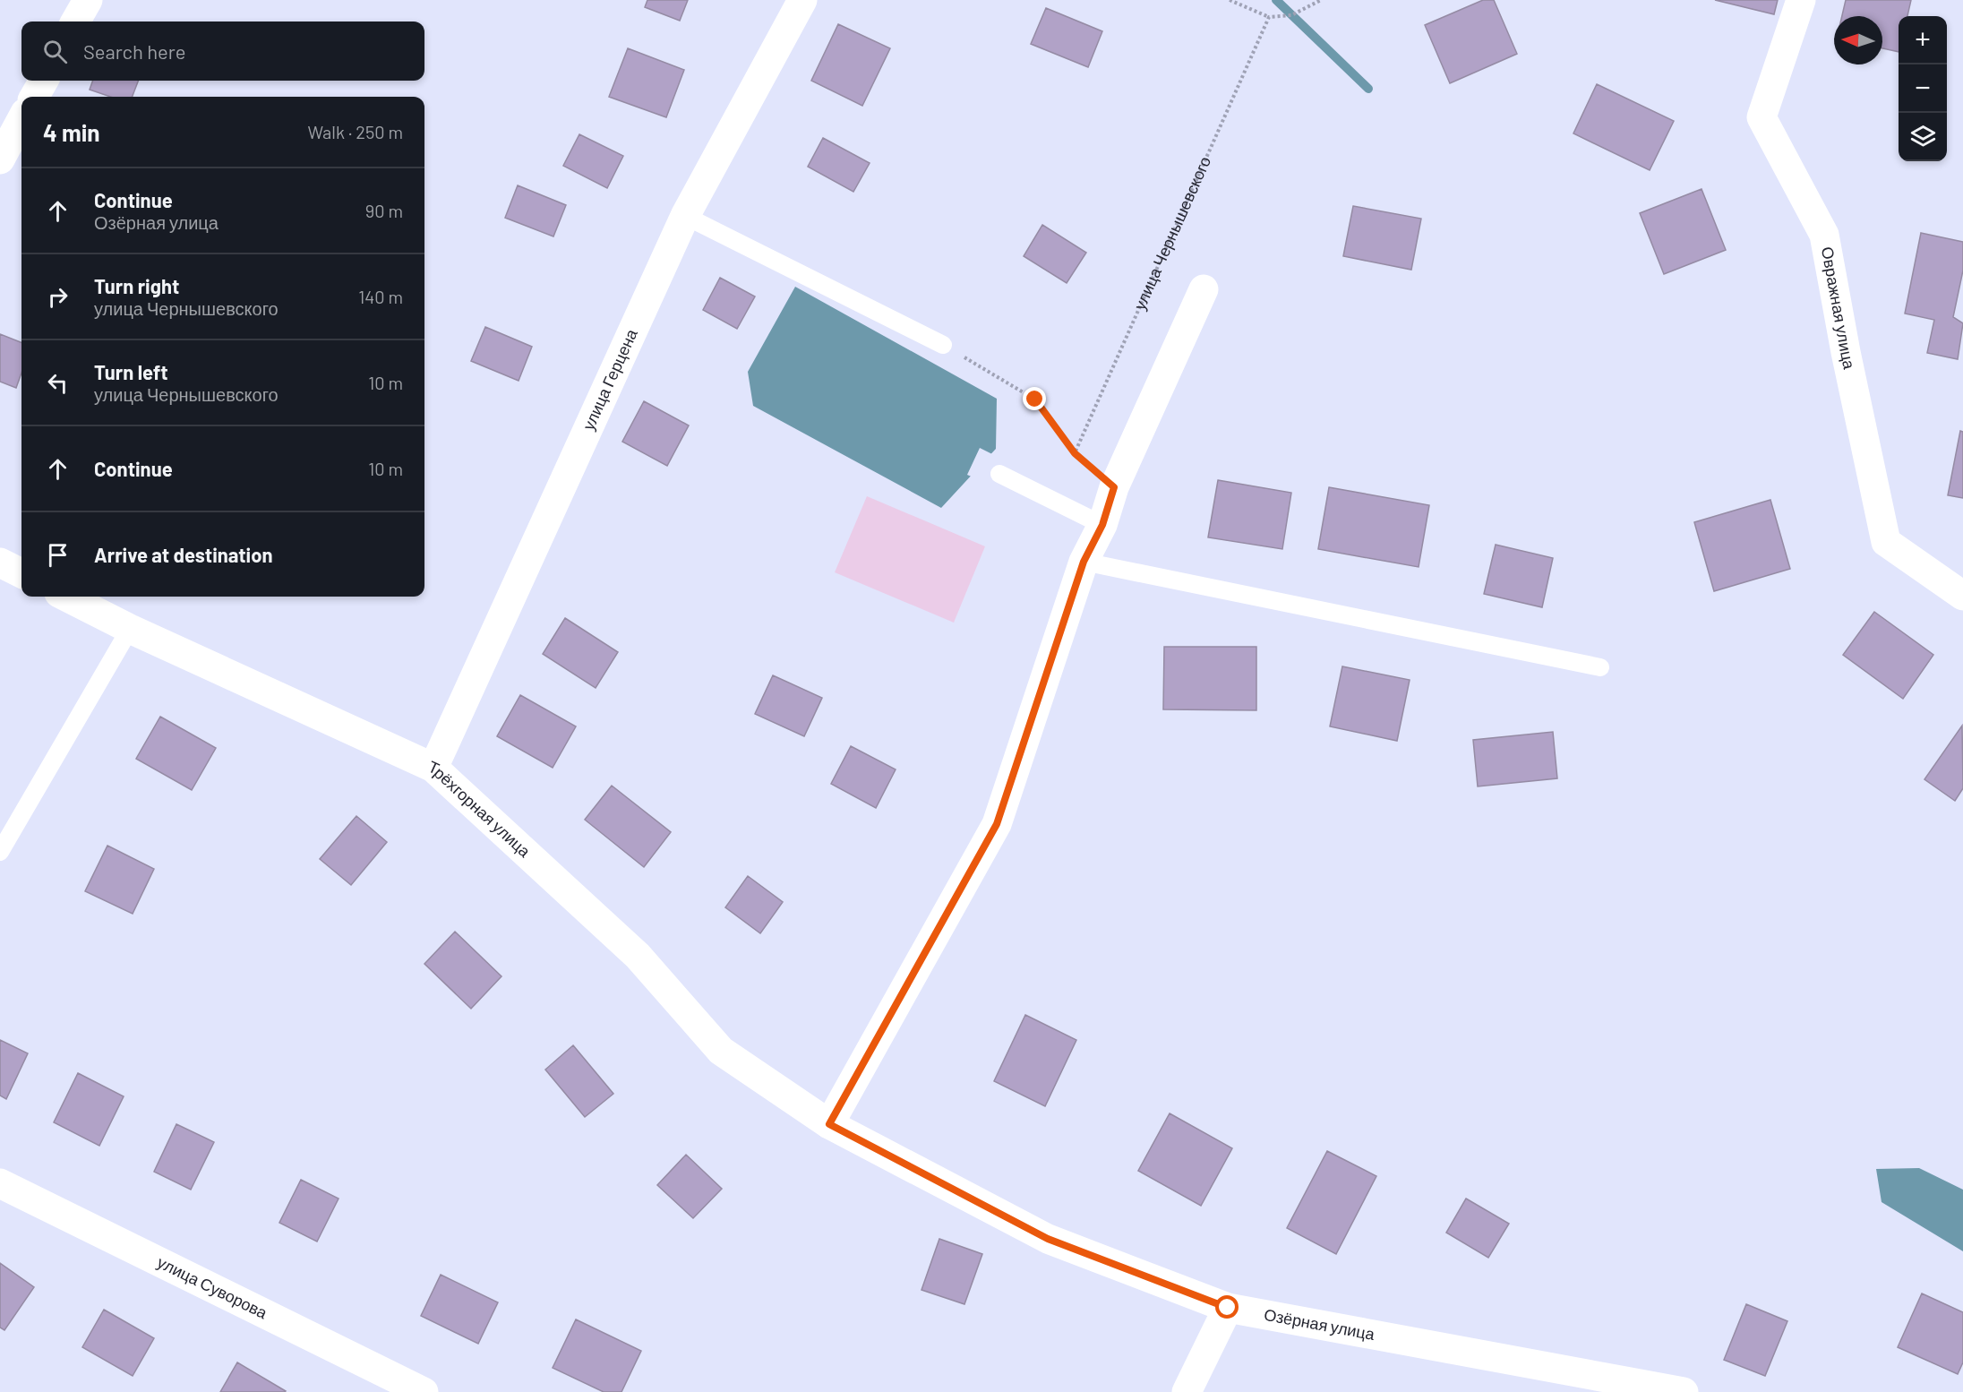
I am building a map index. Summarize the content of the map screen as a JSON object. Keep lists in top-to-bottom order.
{
  "streets": {
    "street": [
      "Овражная улица",
      "улица Герцена",
      "Трёхгорная улица",
      "улица Суворова",
      "Озёрная улица"
    ],
    "path": ["улица Чернышевского"]
  },
  "crossings": [
    ["улица Герцена", "Трёхгорная улица"],
    ["Трёхгорная улица", "Озёрная улица"]
  ],
  "north": "left",
  "page": {
    "map_buttons": ["+", "−"],
    "search": "Search here",
    "heading": ["4 min", "Walk · 250 m"],
    "list": [
      ["Continue", "Озёрная улица", "90 m"],
      ["Turn right", "улица Чернышевского", "140 m"],
      ["Turn left", "улица Чернышевского", "10 m"],
      ["Continue", "10 m"],
      "Arrive at destination"
    ]
  }
}
